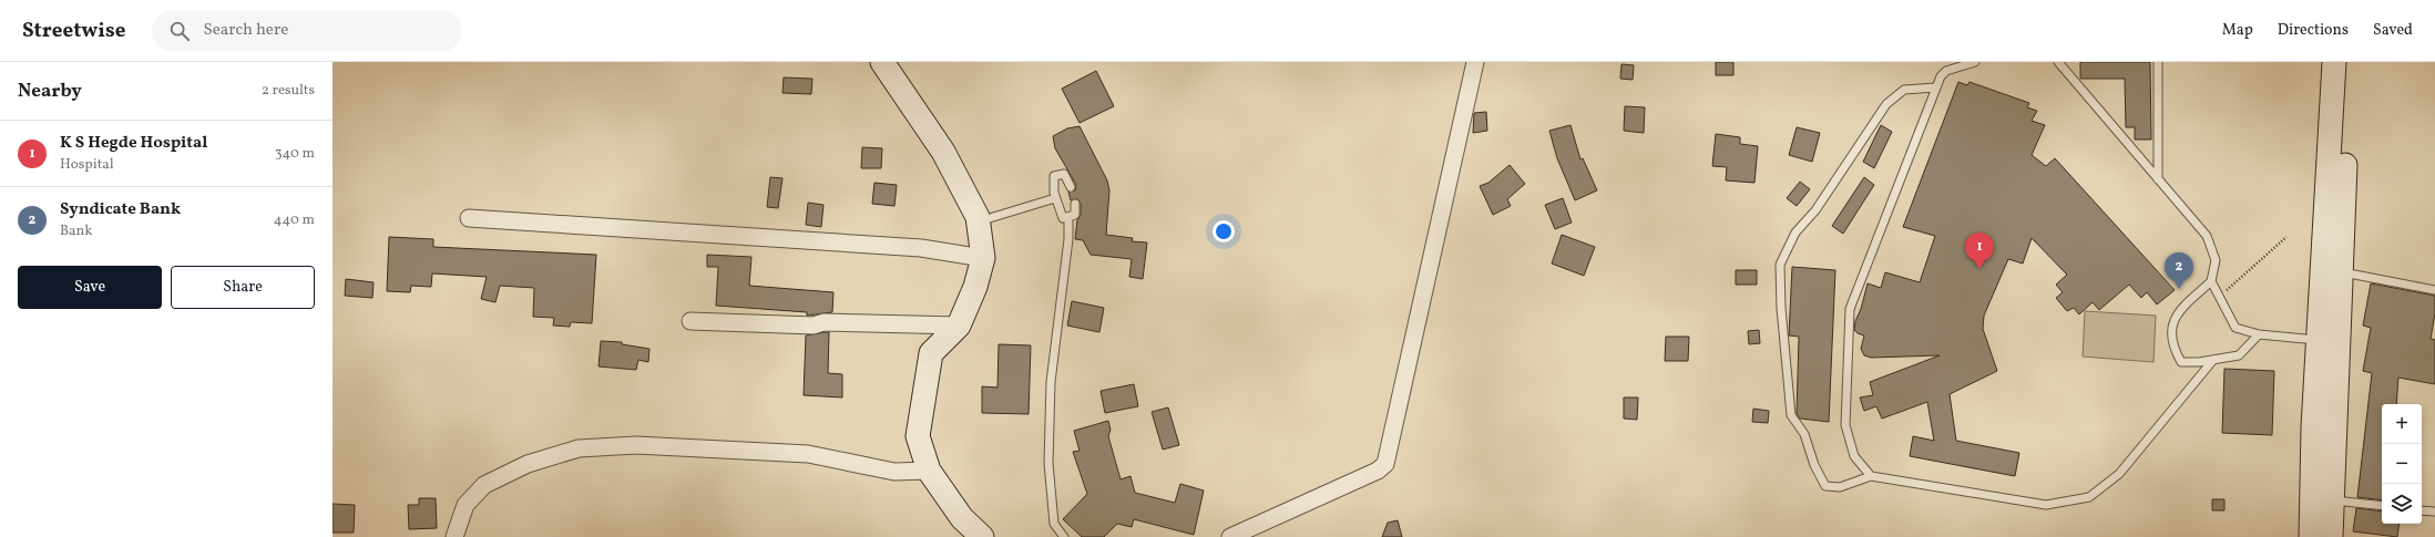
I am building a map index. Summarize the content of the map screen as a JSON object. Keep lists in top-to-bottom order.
{
  "page": {
    "header": "Streetwise",
    "search": "Search here",
    "nav": ["Map", "Directions", "Saved"],
    "heading": ["Nearby", "2 results"],
    "list": [
      {
        "mark": "1",
        "name": "K S Hegde Hospital",
        "note": "Hospital",
        "value": "340 m"
      },
      {
        "mark": "2",
        "name": "Syndicate Bank",
        "note": "Bank",
        "value": "440 m"
      }
    ],
    "pins": ["1", "2"],
    "buttons": ["Save", "Share"],
    "map_buttons": ["+", "−"]
  }
}
